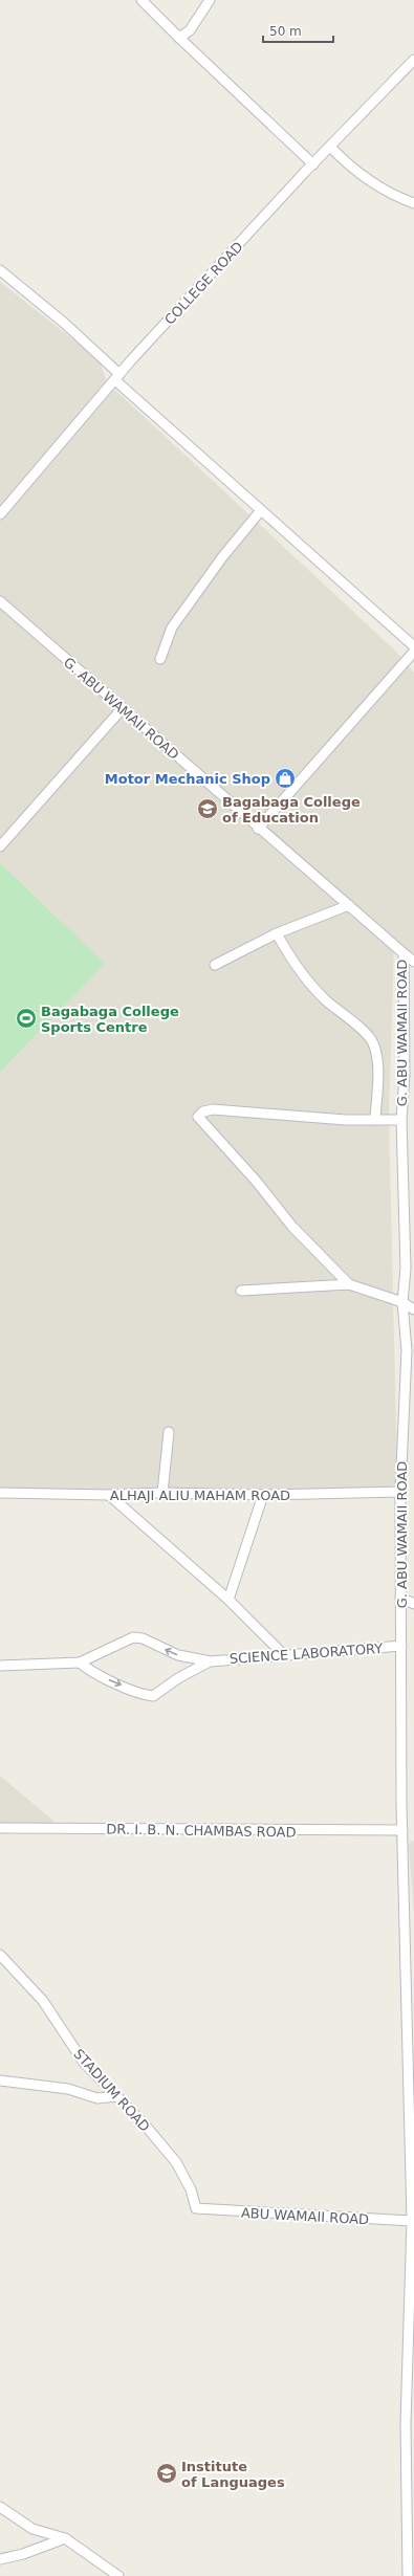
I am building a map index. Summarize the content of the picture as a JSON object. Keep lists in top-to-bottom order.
{
  "streets": {
    "street": [
      "COLLEGE ROAD",
      "G. ABU WAMAII ROAD",
      "ALHAJI ALIU MAHAM ROAD",
      "SCIENCE LABORATORY",
      "DR. I. B. N. CHAMBAS ROAD",
      "STADIUM ROAD",
      "ABU WAMAII ROAD"
    ]
  },
  "crossings": [
    ["G. ABU WAMAII ROAD", "ALHAJI ALIU MAHAM ROAD"],
    ["G. ABU WAMAII ROAD", "SCIENCE LABORATORY"],
    ["G. ABU WAMAII ROAD", "DR. I. B. N. CHAMBAS ROAD"],
    ["G. ABU WAMAII ROAD", "ABU WAMAII ROAD"],
    ["STADIUM ROAD", "ABU WAMAII ROAD"]
  ],
  "places": {
    "shop": ["Motor Mechanic Shop"],
    "school or university": ["Bagabaga College of Education", "Institute of Languages"],
    "sports": ["Bagabaga College Sports Centre"]
  },
  "scale_bar": "50 m"
}
